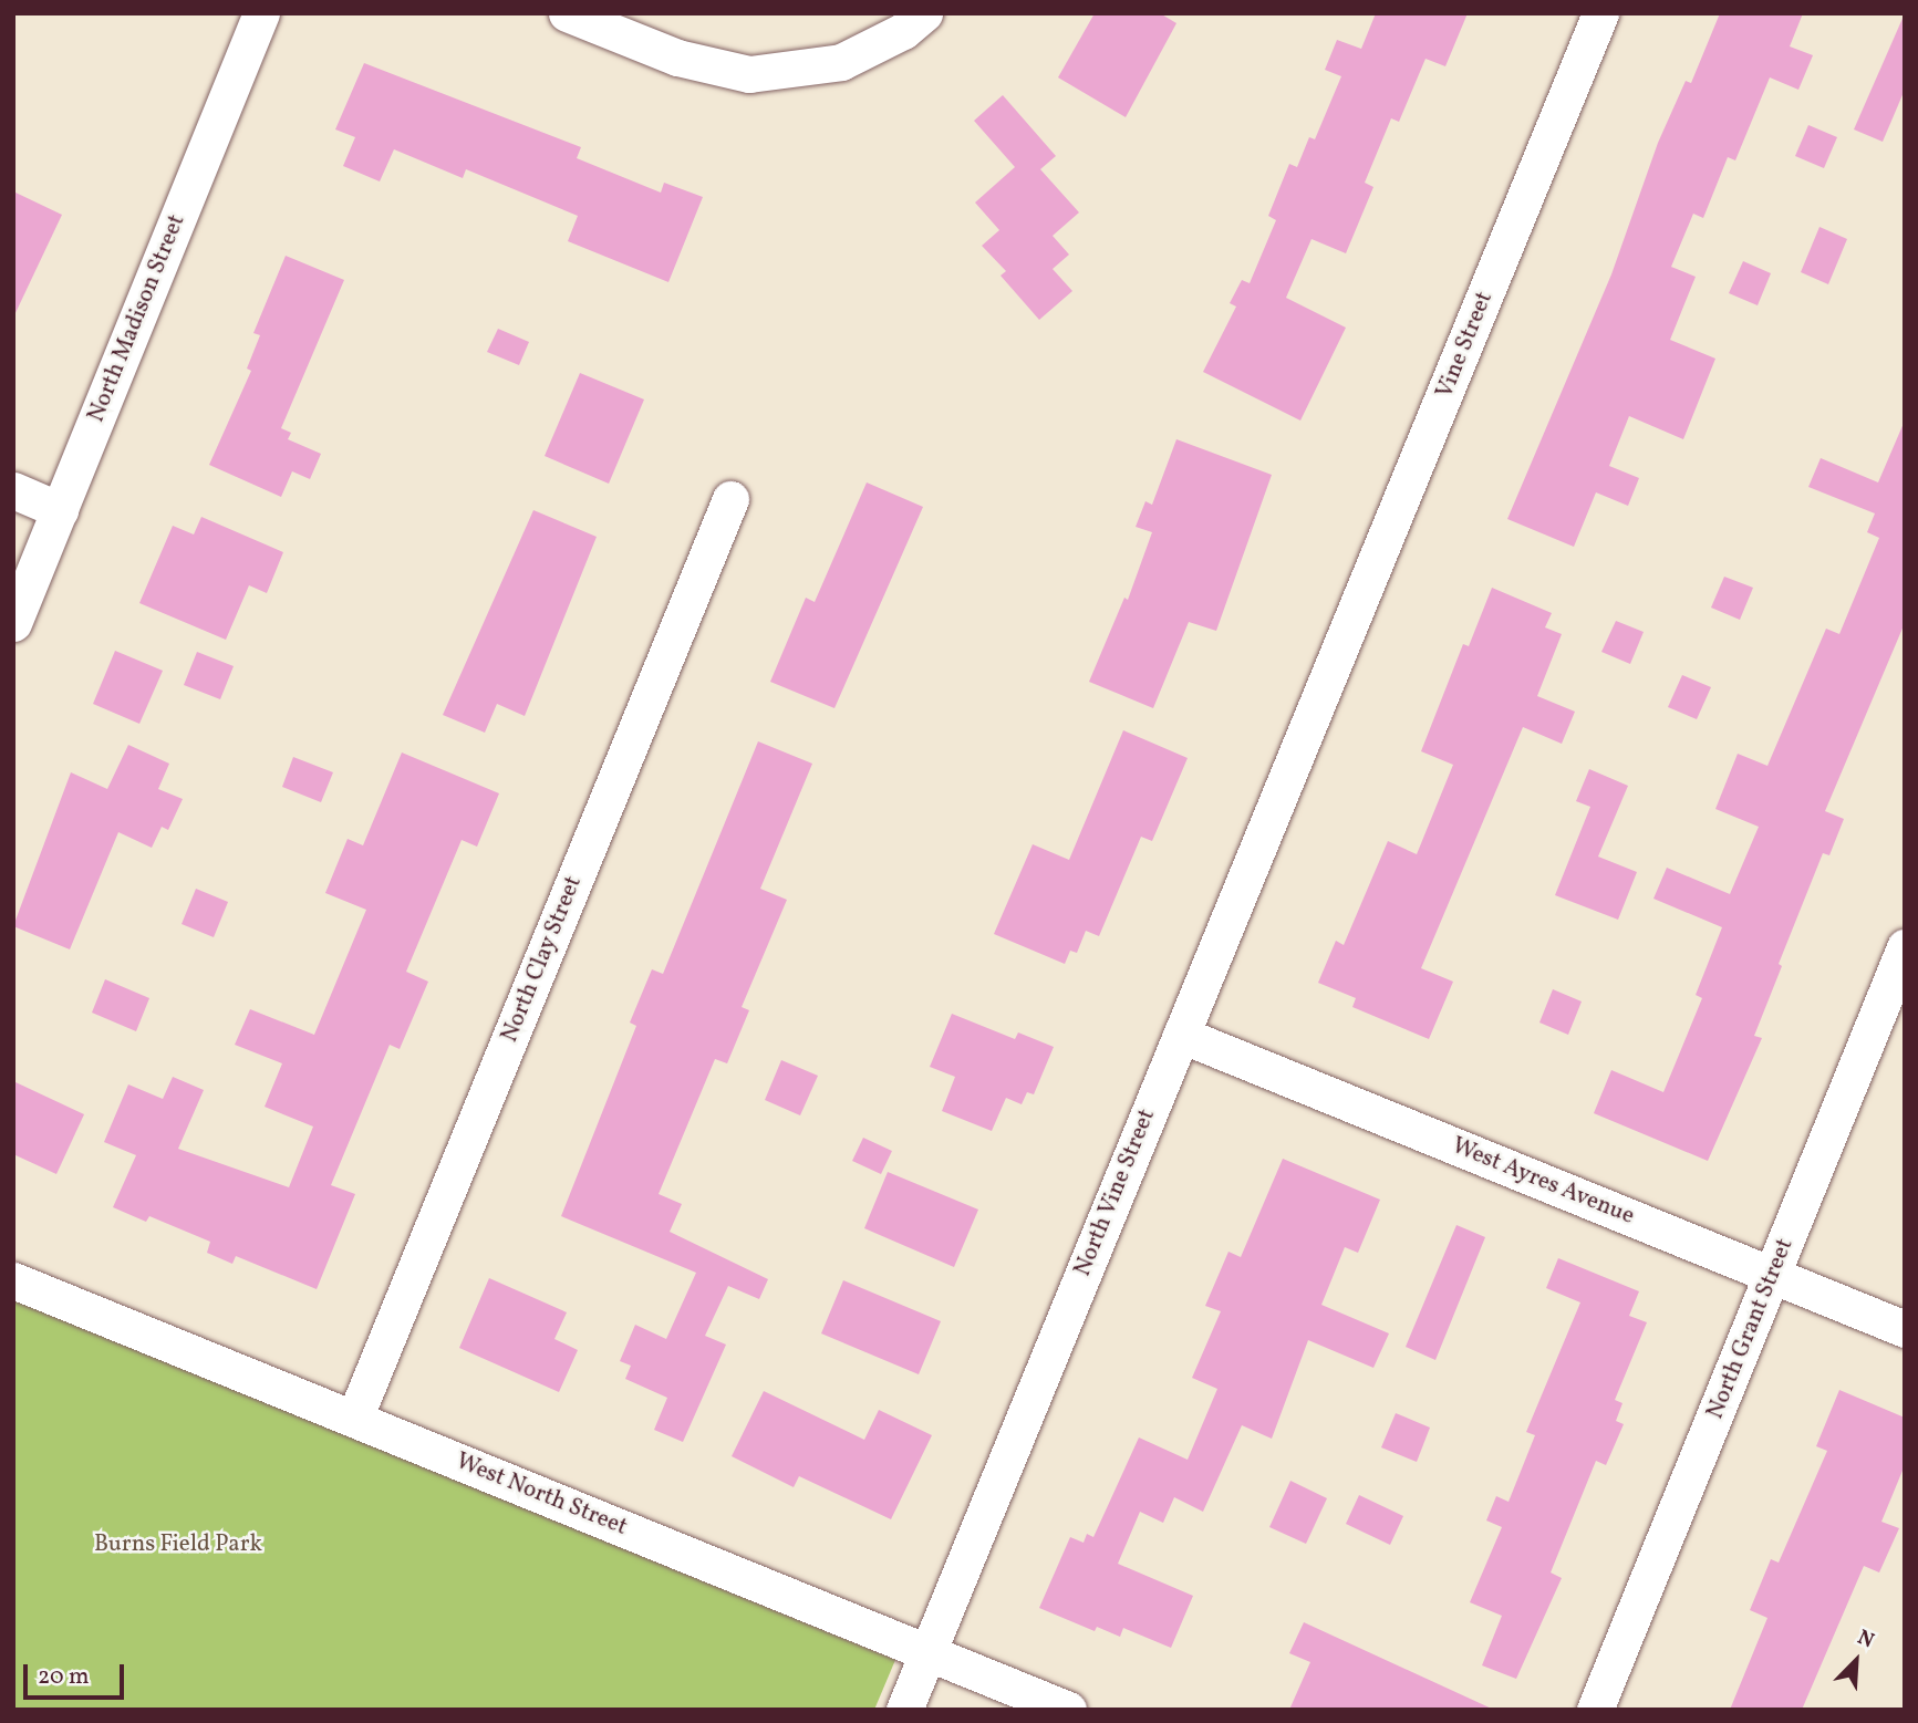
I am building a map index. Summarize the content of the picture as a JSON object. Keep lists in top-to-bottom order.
{
  "streets": {
    "street": [
      "North Madison Street",
      "Vine Street",
      "North Clay Street",
      "West Ayres Avenue",
      "North Vine Street",
      "North Grant Street",
      "West North Street"
    ]
  },
  "crossings": [
    ["Vine Street", "North Vine Street"],
    ["North Clay Street", "West North Street"],
    ["West Ayres Avenue", "North Vine Street"],
    ["West Ayres Avenue", "North Grant Street"],
    ["North Vine Street", "West North Street"]
  ],
  "parks": ["Burns Field Park"],
  "scale_bar": "20 m",
  "north": "top right"
}
